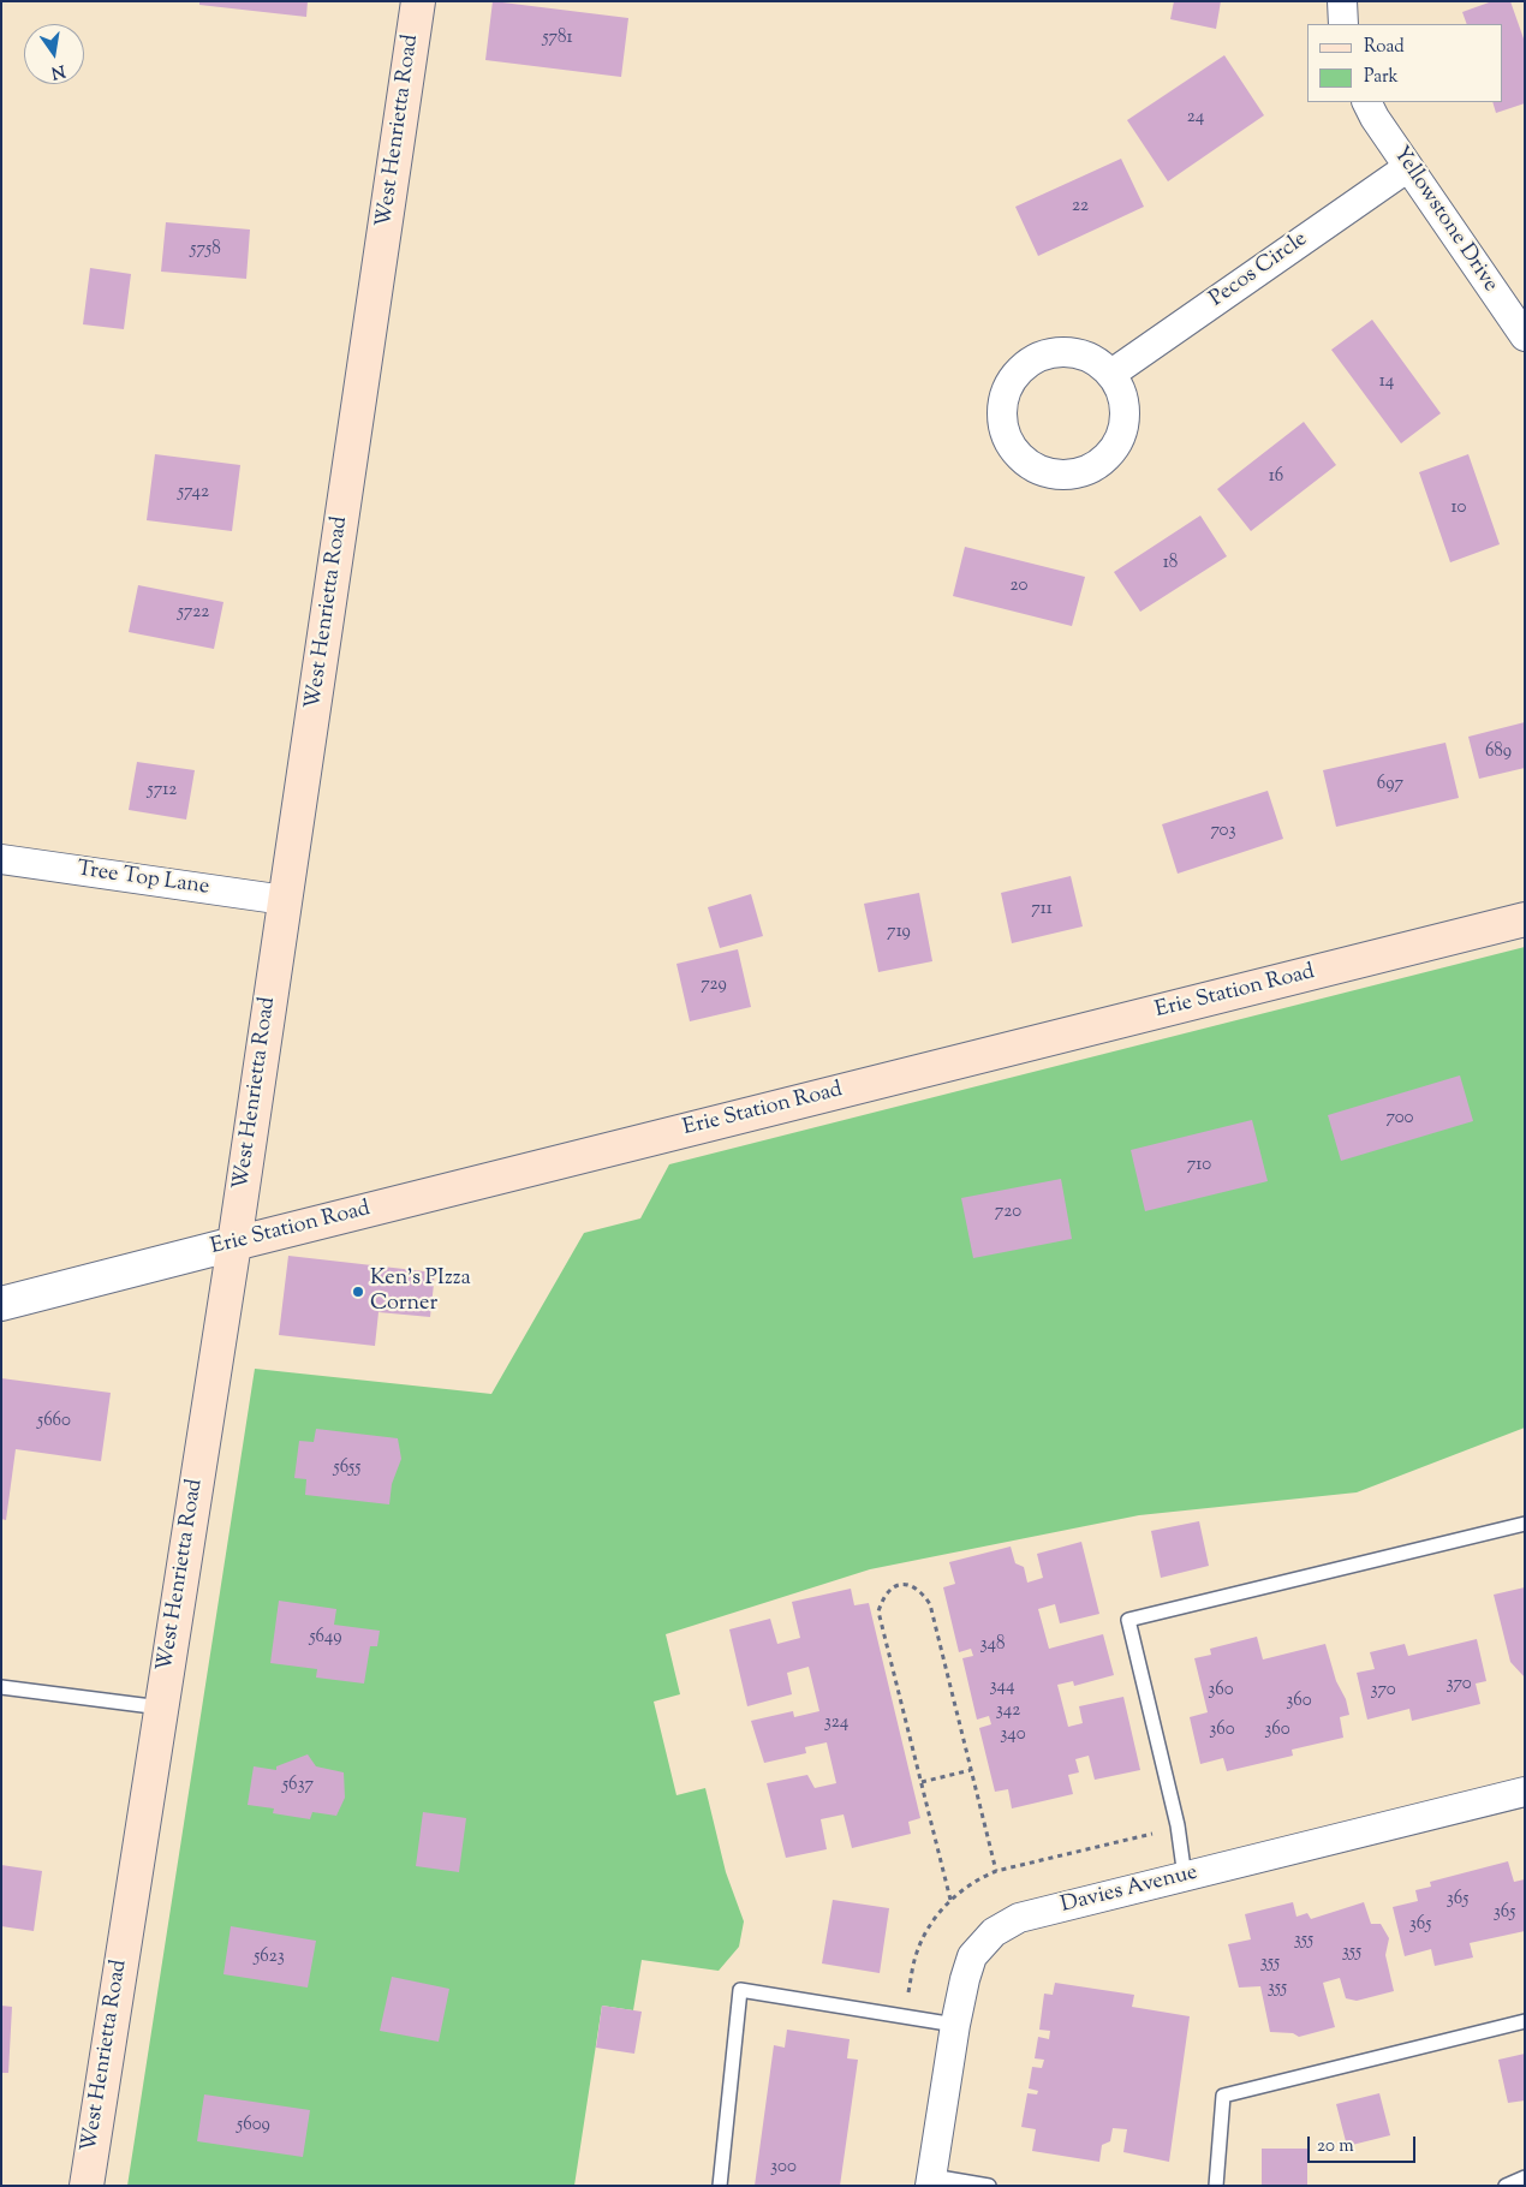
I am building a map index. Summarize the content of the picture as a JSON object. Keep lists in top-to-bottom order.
{
  "streets": {
    "main road": ["West Henrietta Road", "Erie Station Road"],
    "street": [
      "Yellowstone Drive",
      "Pecos Circle",
      "Tree Top Lane",
      "Davies Avenue"
    ]
  },
  "crossings": [
    ["West Henrietta Road", "Tree Top Lane"],
    ["West Henrietta Road", "Erie Station Road"],
    ["Yellowstone Drive", "Pecos Circle"]
  ],
  "places": ["Ken's PIzza Corner"],
  "house_numbers": [
    "5781",
    "24",
    "22",
    "5758",
    "14",
    "16",
    "5742",
    "10",
    "18",
    "20",
    "5722",
    "689",
    "697",
    "5712",
    "703",
    "711",
    "719",
    "729",
    "700",
    "710",
    "720",
    "5660",
    "5655",
    "5649",
    "348",
    "370",
    "344",
    "360",
    "370",
    "360",
    "342",
    "324",
    "360",
    "360",
    "340",
    "5637",
    "365",
    "365",
    "365",
    "355",
    "355",
    "5623",
    "355",
    "355",
    "5609",
    "300"
  ],
  "legend": ["Road", "Park"],
  "scale_bar": "20 m",
  "north": "bottom"
}
